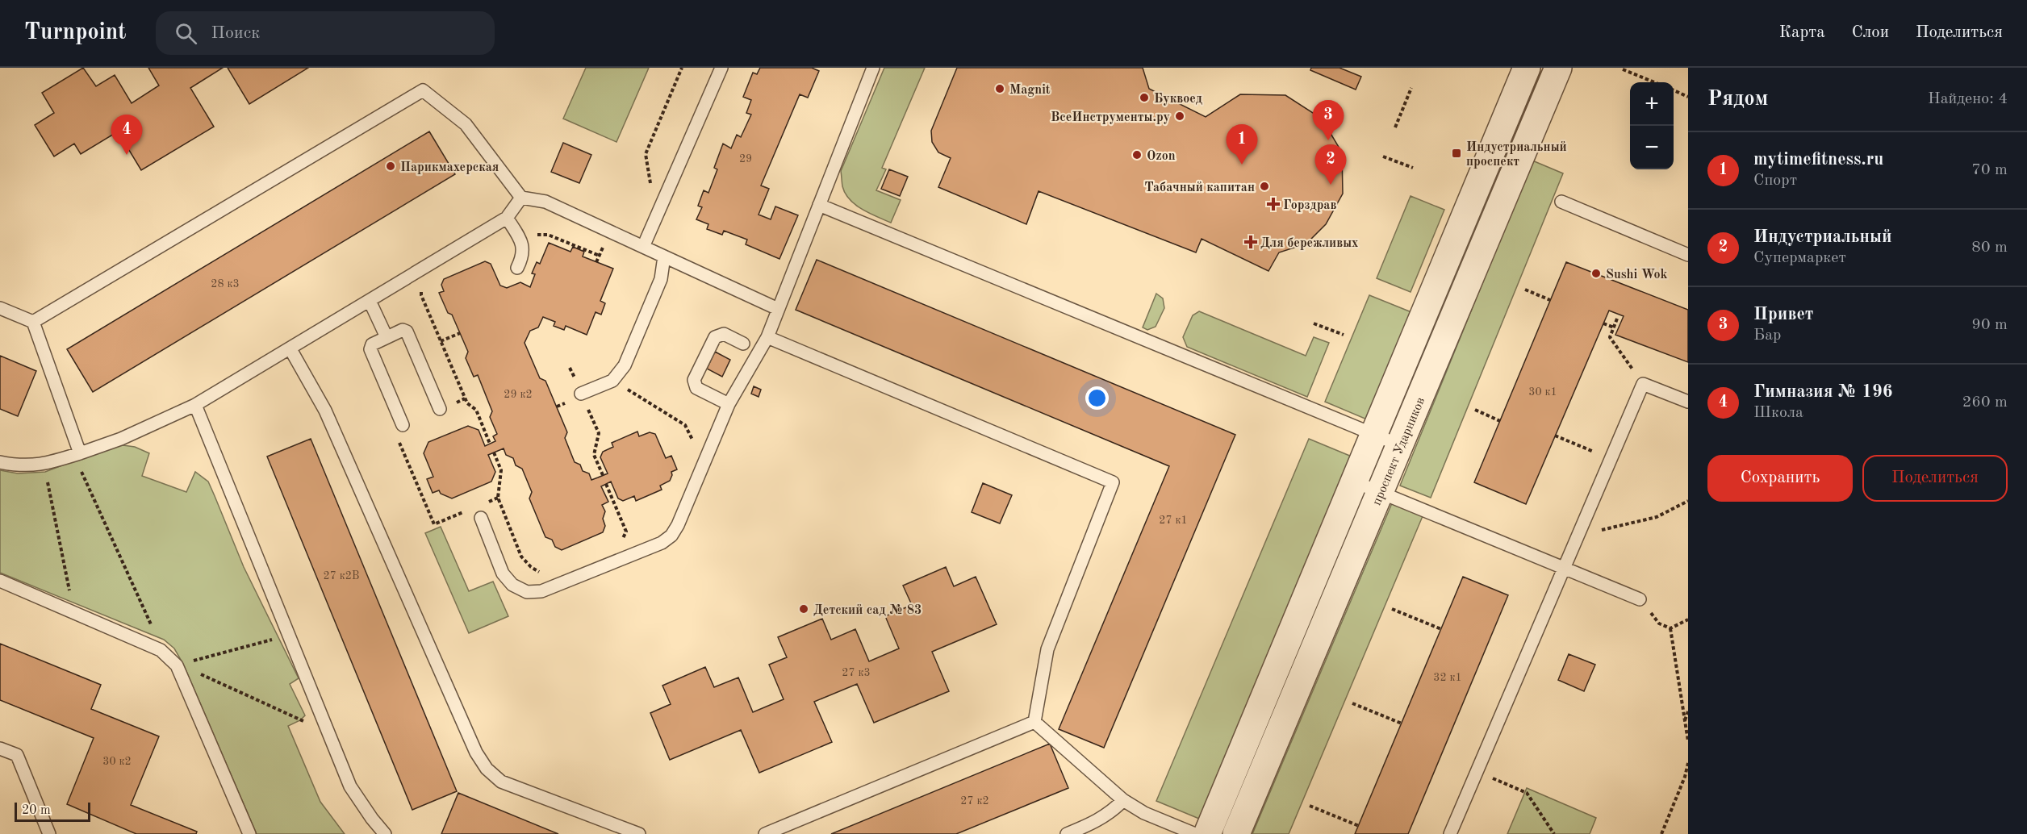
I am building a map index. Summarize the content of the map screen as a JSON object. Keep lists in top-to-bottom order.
{
  "streets": {
    "street": ["проспект Ударников"]
  },
  "places": {
    "other": [
      "Magnit",
      "Буквоед",
      "ВсеИнструменты.ру",
      "Ozon",
      "Парикмахерская",
      "Табачный капитан",
      "Sushi Wok",
      "Детский сад № 83"
    ],
    "transit": ["Индустриальный проспект"],
    "health": ["Горздрав", "Для бережливых"]
  },
  "house_numbers": [
    "29",
    "28 к3",
    "30 к1",
    "29 к2",
    "27 к1",
    "27 к2В",
    "27 к3",
    "32 к1",
    "30 к2",
    "27 к2"
  ],
  "scale_bar": "20 m",
  "page": {
    "header": "Turnpoint",
    "search": "Поиск",
    "nav": ["Карта", "Слои", "Поделиться"],
    "heading": ["Рядом", "Найдено: 4"],
    "map_buttons": ["+", "−"],
    "pins": [
      "3",
      "4",
      "1",
      "2"
    ],
    "list": [
      {
        "mark": "1",
        "name": "mytimefitness.ru",
        "note": "Спорт",
        "value": "70 m"
      },
      {
        "mark": "2",
        "name": "Индустриальный",
        "note": "Супермаркет",
        "value": "80 m"
      },
      {
        "mark": "3",
        "name": "Привет",
        "note": "Бар",
        "value": "90 m"
      },
      {
        "mark": "4",
        "name": "Гимназия № 196",
        "note": "Школа",
        "value": "260 m"
      }
    ],
    "buttons": ["Сохранить", "Поделиться"],
    "scale": "20 m"
  }
}
